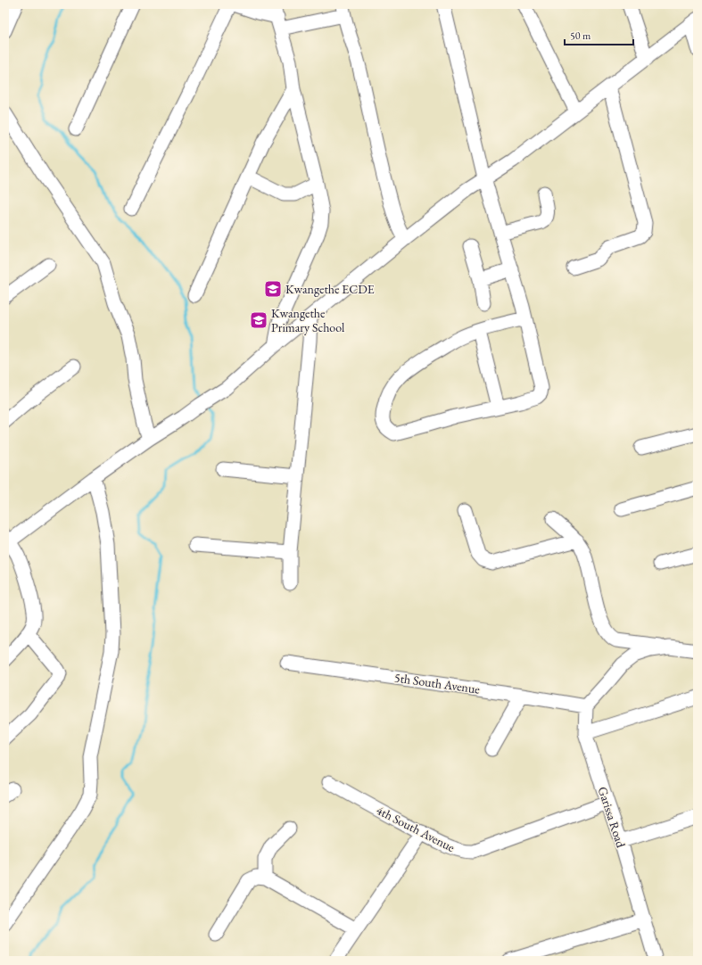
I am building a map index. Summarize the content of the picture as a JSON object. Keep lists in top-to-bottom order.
{
  "streets": {
    "street": ["5th South Avenue", "Garissa Road", "4th South Avenue"]
  },
  "crossings": [
    ["5th South Avenue", "Garissa Road"],
    ["Garissa Road", "4th South Avenue"]
  ],
  "places": {
    "school or university": ["Kwangethe ECDE", "Kwangethe Primary School"]
  },
  "scale_bar": "50 m"
}
